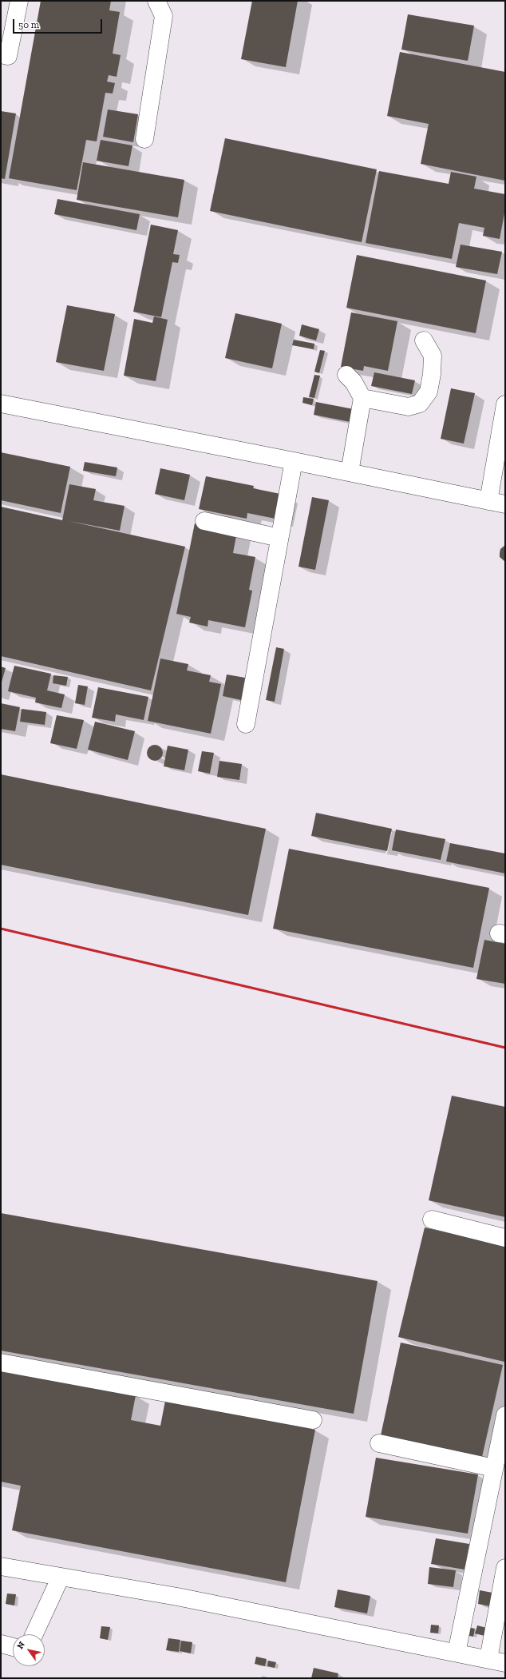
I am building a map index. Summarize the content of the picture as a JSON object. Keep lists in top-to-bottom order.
{
  "scale_bar": "50 m",
  "north": "top left"
}
